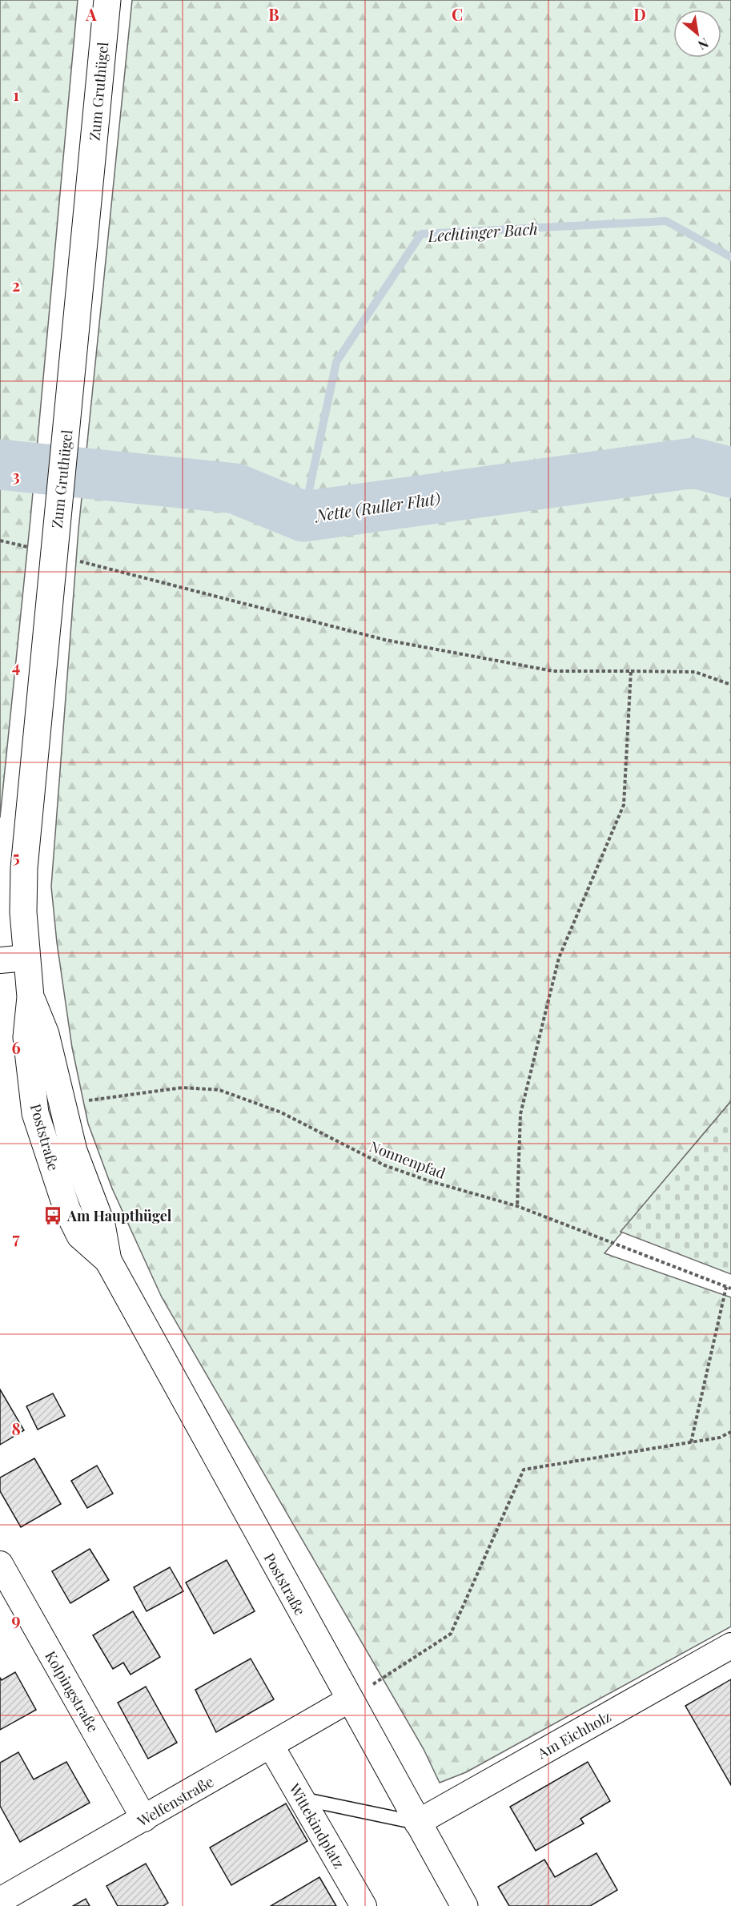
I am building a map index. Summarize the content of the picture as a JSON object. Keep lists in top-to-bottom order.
{
  "streets": {
    "street": [
      "Zum Gruthügel",
      "Poststraße",
      "Kolpingstraße",
      "Am Eichholz",
      "Welfenstraße",
      "Wittekindplatz"
    ],
    "path": ["Nonnenpfad"]
  },
  "crossings": [
    ["Zum Gruthügel", "Poststraße"],
    ["Poststraße", "Am Eichholz"],
    ["Poststraße", "Welfenstraße"],
    ["Kolpingstraße", "Welfenstraße"],
    ["Welfenstraße", "Wittekindplatz"]
  ],
  "water": ["Lechtinger Bach", "Nette (Ruller Flut)"],
  "places": {
    "bus stop": ["Am Haupthügel"]
  },
  "north": "bottom right",
  "grid": {
    "columns": [
      "A",
      "B",
      "C",
      "D"
    ],
    "rows": [
      "1",
      "2",
      "3",
      "4",
      "5",
      "6",
      "7",
      "8",
      "9"
    ]
  }
}
